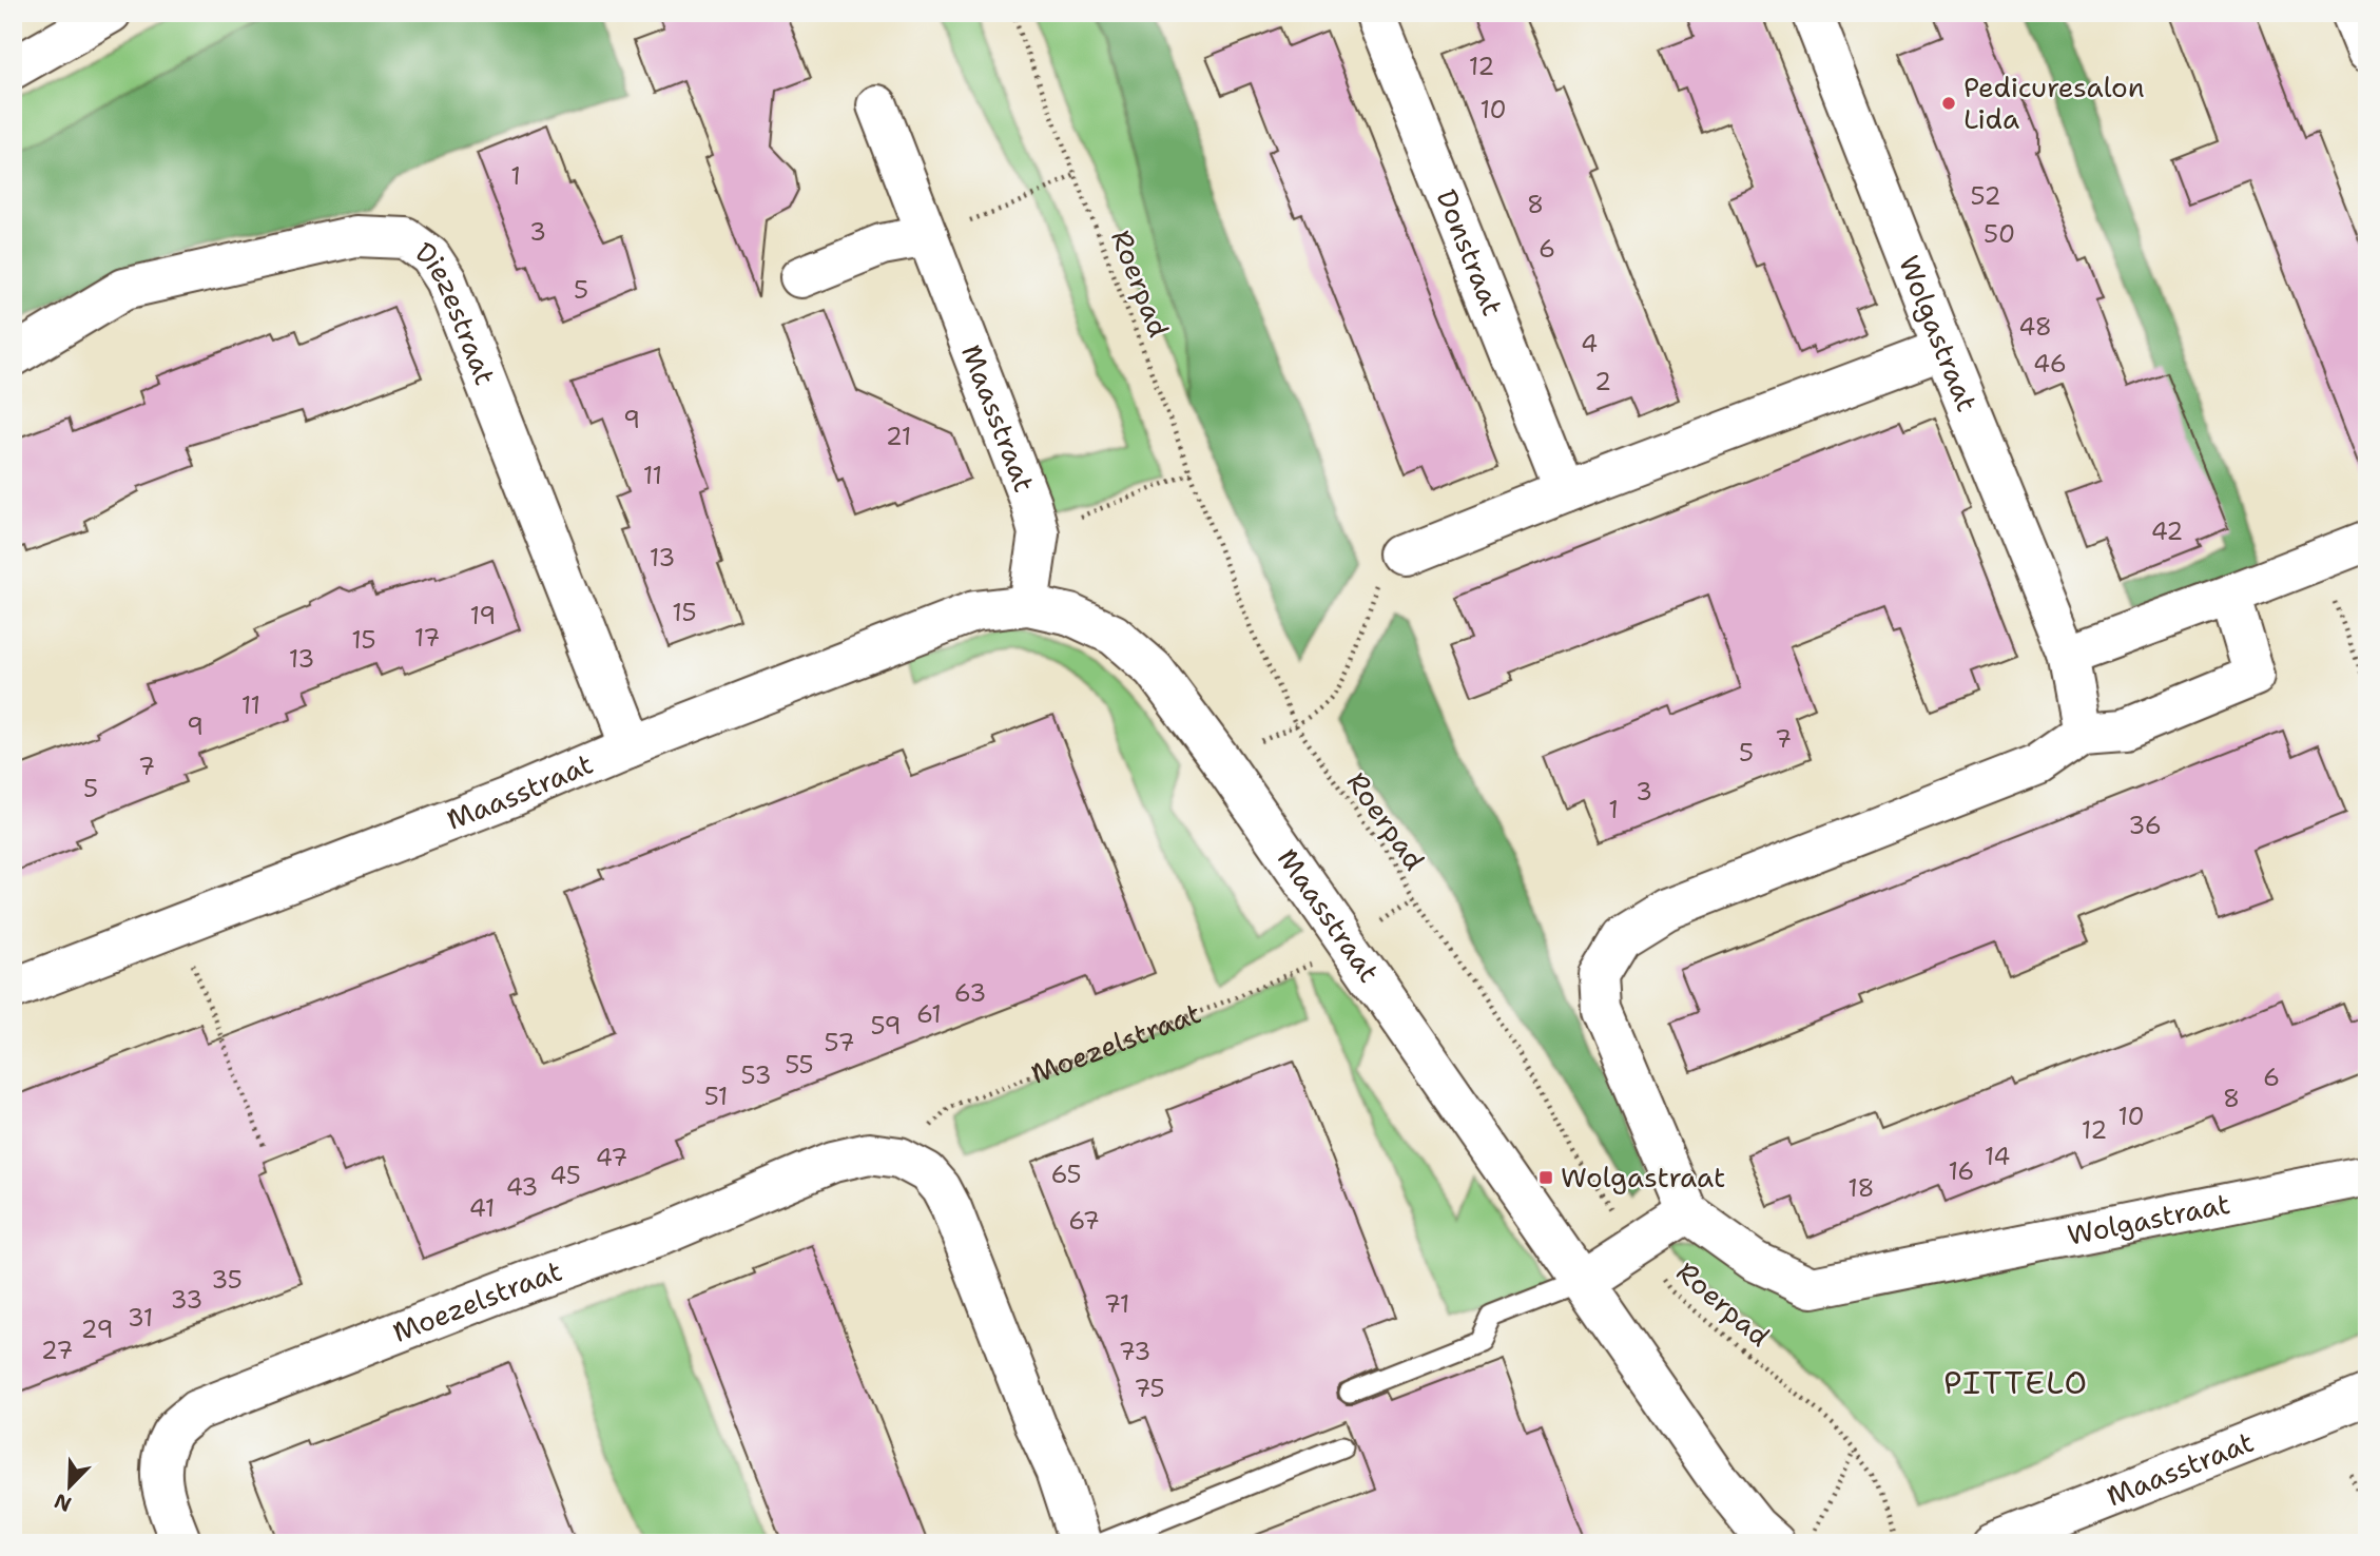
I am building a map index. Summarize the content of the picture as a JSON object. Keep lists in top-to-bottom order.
{
  "streets": {
    "street": [
      "Donstraat",
      "Diezestraat",
      "Wolgastraat",
      "Maasstraat",
      "Moezelstraat"
    ],
    "path": ["Roerpad"]
  },
  "crossings": [
    ["Diezestraat", "Maasstraat"],
    ["Maasstraat", "Moezelstraat"]
  ],
  "districts": ["PITTELO"],
  "places": {
    "other": ["Pedicuresalon Lida"],
    "transit": ["Wolgastraat"]
  },
  "house_numbers": [
    "12",
    "10",
    "1",
    "52",
    "8",
    "3",
    "50",
    "6",
    "5",
    "48",
    "4",
    "46",
    "2",
    "9",
    "21",
    "11",
    "42",
    "13",
    "15",
    "19",
    "17",
    "15",
    "13",
    "11",
    "9",
    "7",
    "5",
    "7",
    "5",
    "3",
    "1",
    "36",
    "63",
    "61",
    "59",
    "57",
    "55",
    "53",
    "6",
    "51",
    "8",
    "10",
    "12",
    "14",
    "47",
    "16",
    "65",
    "45",
    "43",
    "18",
    "41",
    "67",
    "35",
    "33",
    "71",
    "31",
    "29",
    "27",
    "73",
    "75"
  ],
  "north": "bottom left"
}
